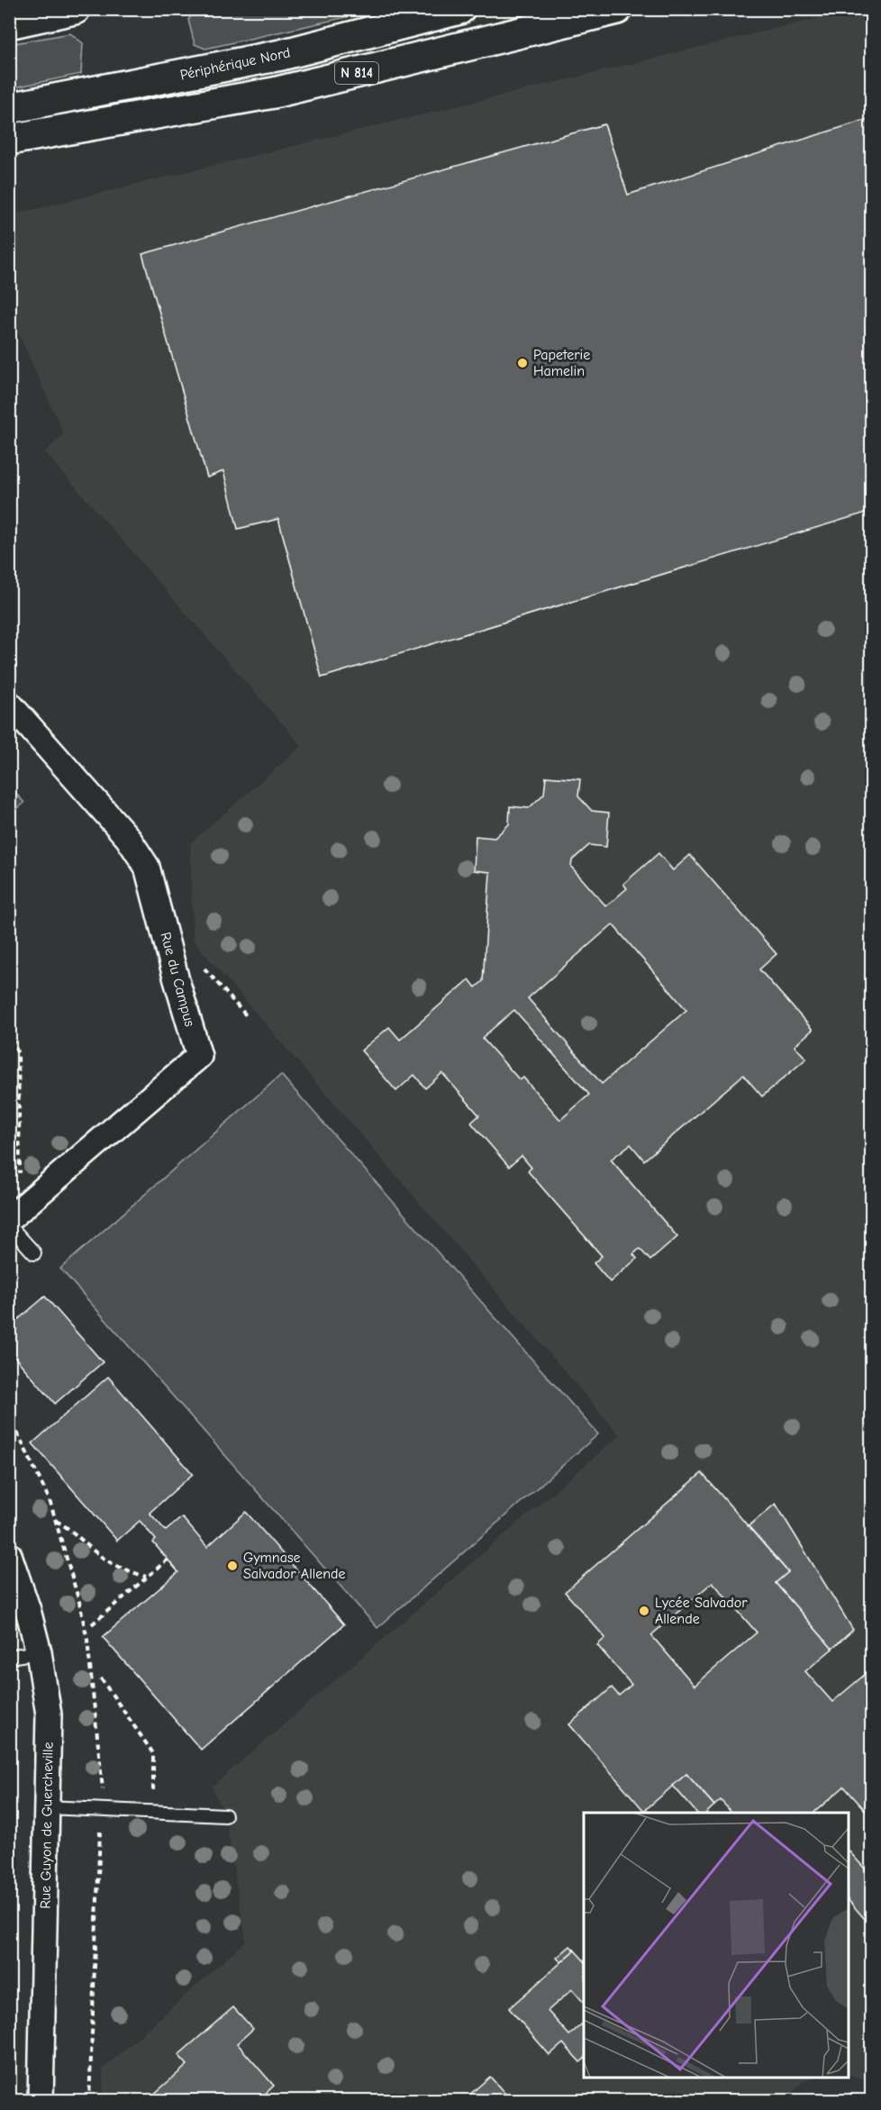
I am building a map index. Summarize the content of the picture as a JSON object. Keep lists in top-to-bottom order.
{
  "streets": {
    "highway": ["Périphérique Nord", "N 814"],
    "street": ["Rue du Campus", "Rue Guyon de Guercheville"]
  },
  "places": ["Papeterie Hamelin", "Gymnase Salvador Allende", "Lycée Salvador Allende"]
}
